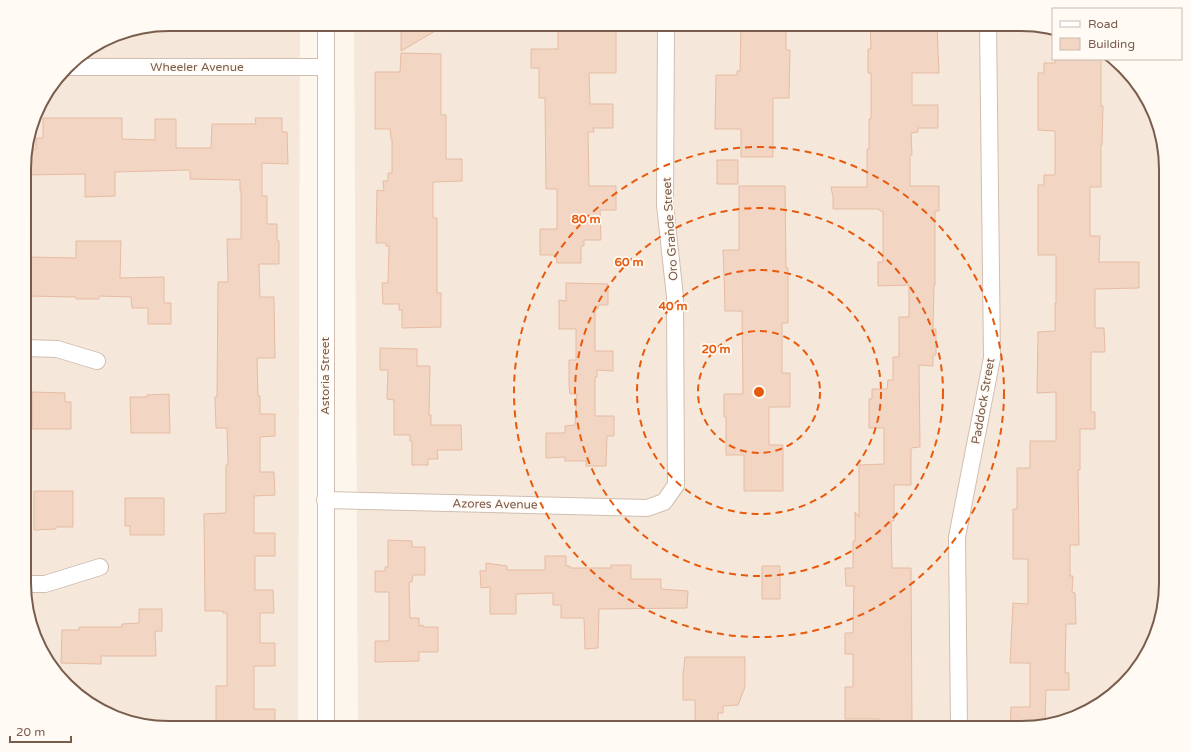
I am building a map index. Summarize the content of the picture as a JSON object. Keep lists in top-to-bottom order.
{
  "streets": {
    "street": [
      "Wheeler Avenue",
      "Oro Grande Street",
      "Astoria Street",
      "Paddock Street",
      "Azores Avenue"
    ]
  },
  "crossings": [
    ["Wheeler Avenue", "Astoria Street"],
    ["Oro Grande Street", "Azores Avenue"],
    ["Astoria Street", "Azores Avenue"]
  ],
  "legend": ["Road", "Building"],
  "scale_bar": "20 m",
  "rings": [
    "80 m",
    "60 m",
    "40 m",
    "20 m"
  ]
}
